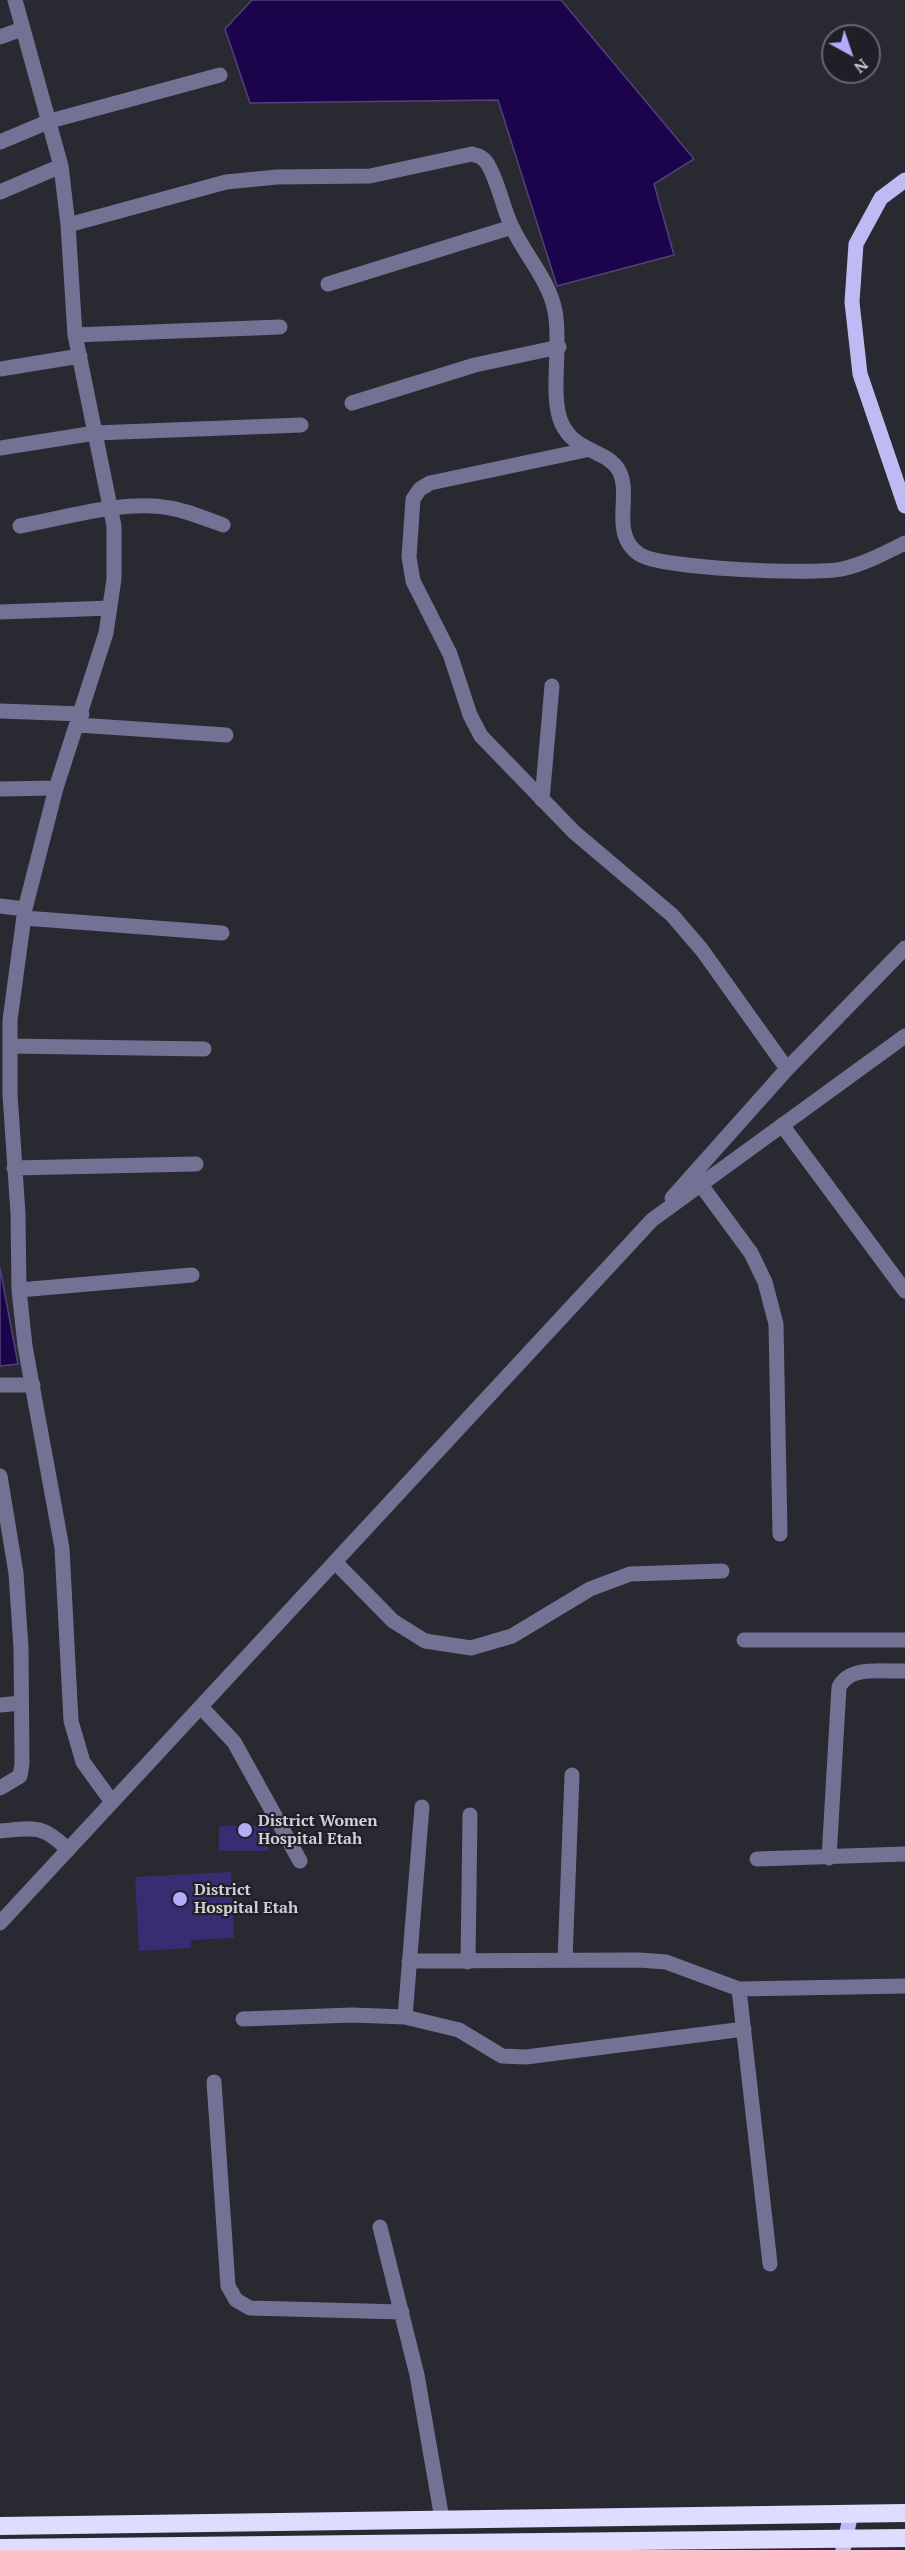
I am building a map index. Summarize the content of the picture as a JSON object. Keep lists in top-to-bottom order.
{
  "places": ["District Women Hospital Etah", "District Hospital Etah"],
  "north": "bottom right"
}
